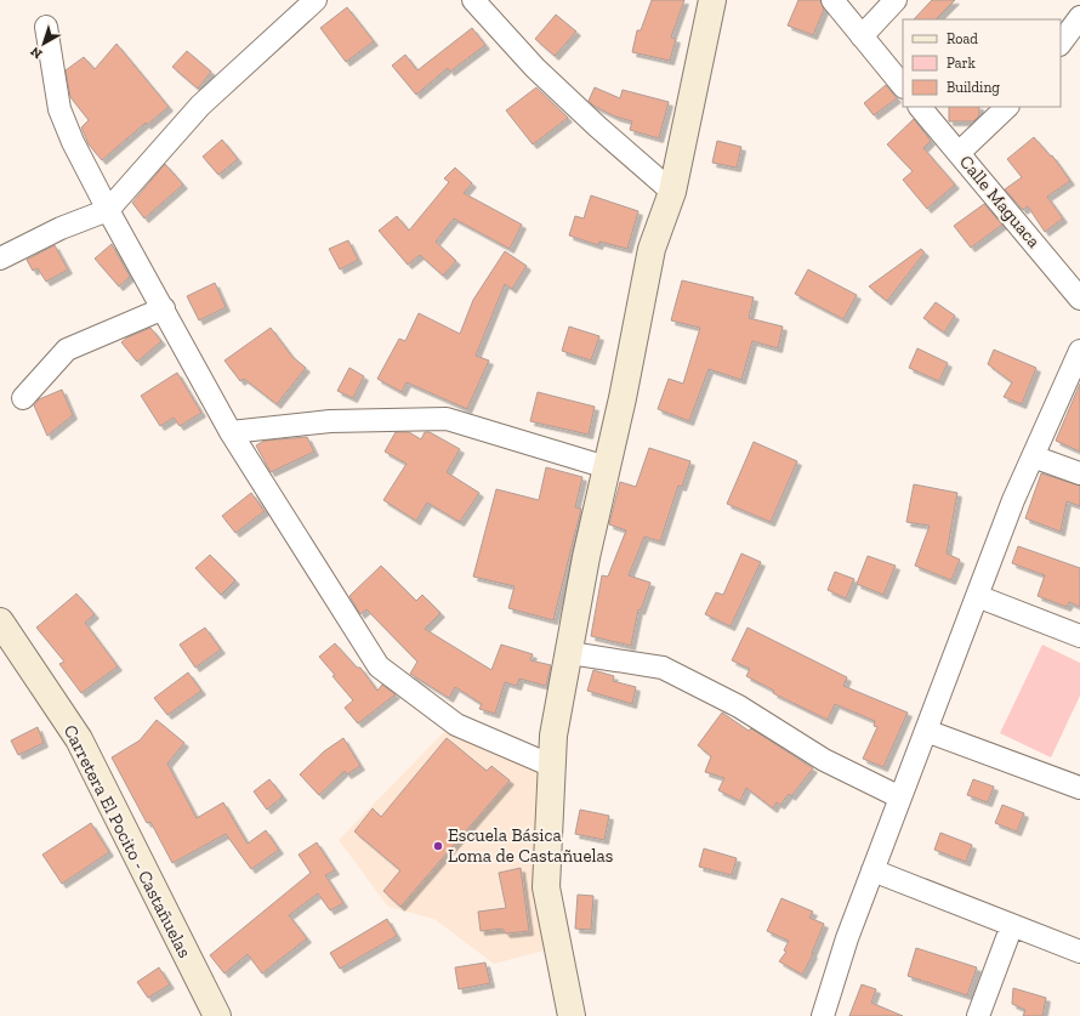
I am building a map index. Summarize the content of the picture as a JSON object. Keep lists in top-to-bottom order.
{
  "streets": {
    "main road": ["Carretera El Pocito - Castañuelas"],
    "street": ["Calle Maguaca"]
  },
  "places": ["Escuela Básica Loma de Castañuelas"],
  "legend": ["Road", "Park", "Building"],
  "north": "bottom left"
}
